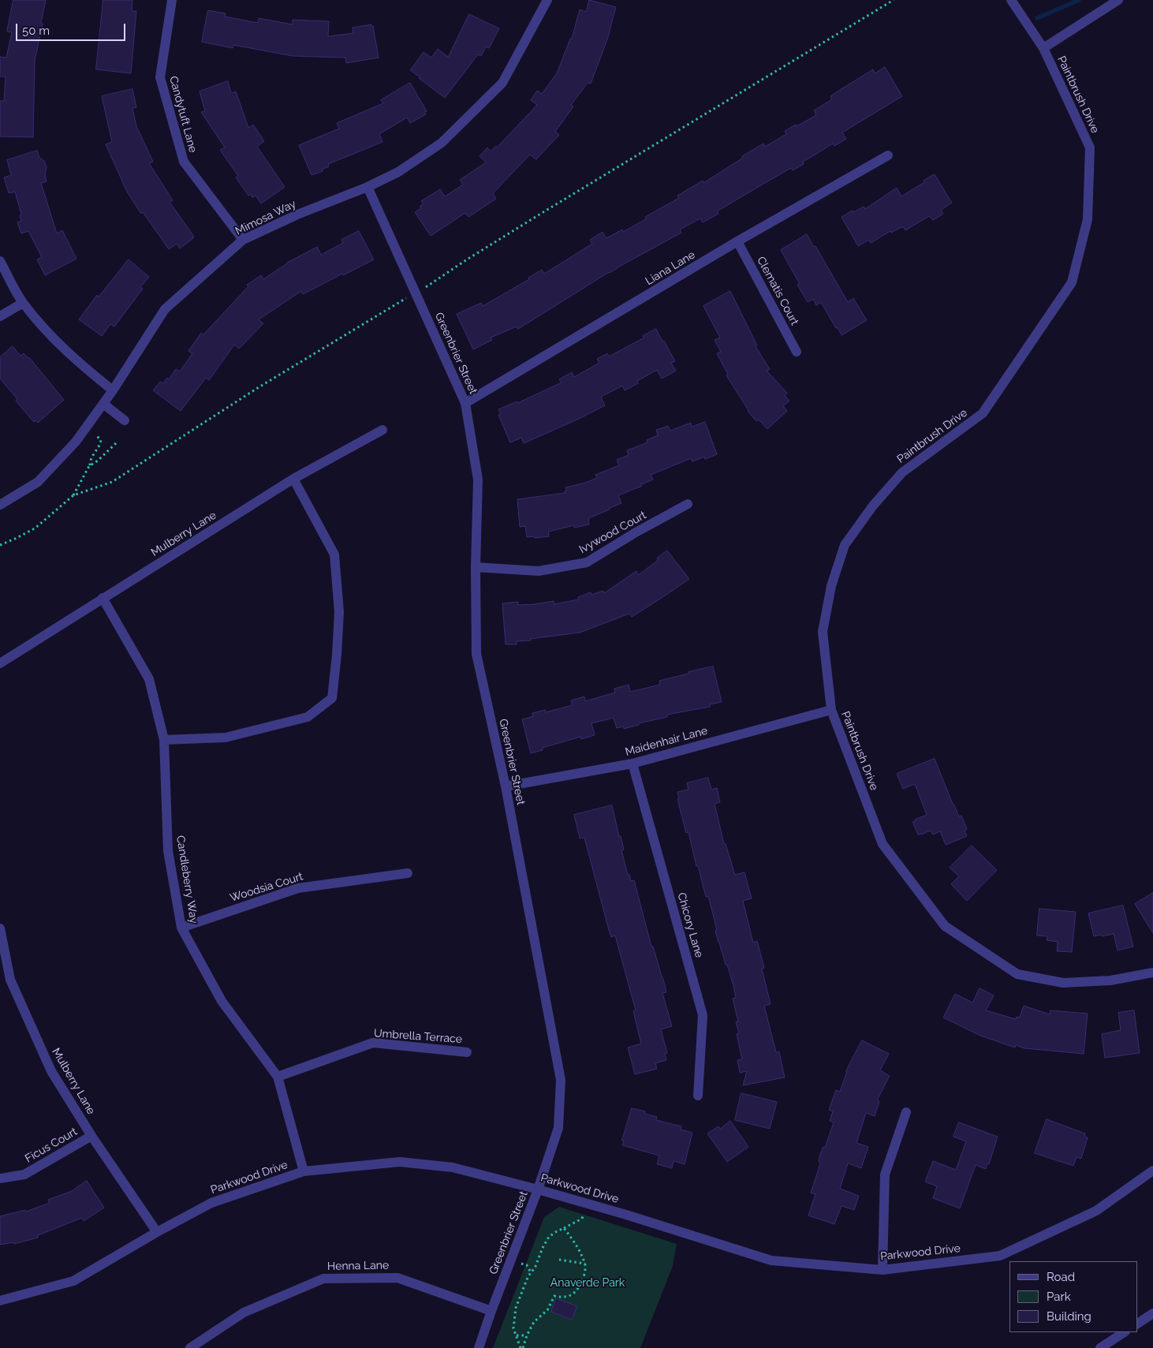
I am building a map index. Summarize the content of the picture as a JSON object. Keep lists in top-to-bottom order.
{
  "streets": {
    "street": [
      "Paintbrush Drive",
      "Candytuft Lane",
      "Mimosa Way",
      "Liana Lane",
      "Clematis Court",
      "Greenbrier Street",
      "Ivywood Court",
      "Mulberry Lane",
      "Maidenhair Lane",
      "Candleberry Way",
      "Woodsia Court",
      "Chicory Lane",
      "Umbrella Terrace",
      "Ficus Court",
      "Parkwood Drive",
      "Henna Lane"
    ]
  },
  "crossings": [
    ["Paintbrush Drive", "Maidenhair Lane"],
    ["Candytuft Lane", "Mimosa Way"],
    ["Mimosa Way", "Greenbrier Street"],
    ["Liana Lane", "Clematis Court"],
    ["Liana Lane", "Greenbrier Street"],
    ["Greenbrier Street", "Ivywood Court"],
    ["Greenbrier Street", "Maidenhair Lane"],
    ["Greenbrier Street", "Parkwood Drive"],
    ["Greenbrier Street", "Henna Lane"],
    ["Mulberry Lane", "Candleberry Way"],
    ["Mulberry Lane", "Ficus Court"],
    ["Mulberry Lane", "Parkwood Drive"],
    ["Maidenhair Lane", "Chicory Lane"],
    ["Candleberry Way", "Woodsia Court"],
    ["Candleberry Way", "Umbrella Terrace"],
    ["Candleberry Way", "Parkwood Drive"]
  ],
  "parks": ["Anaverde Park"],
  "legend": ["Road", "Park", "Building"],
  "scale_bar": "50 m"
}
